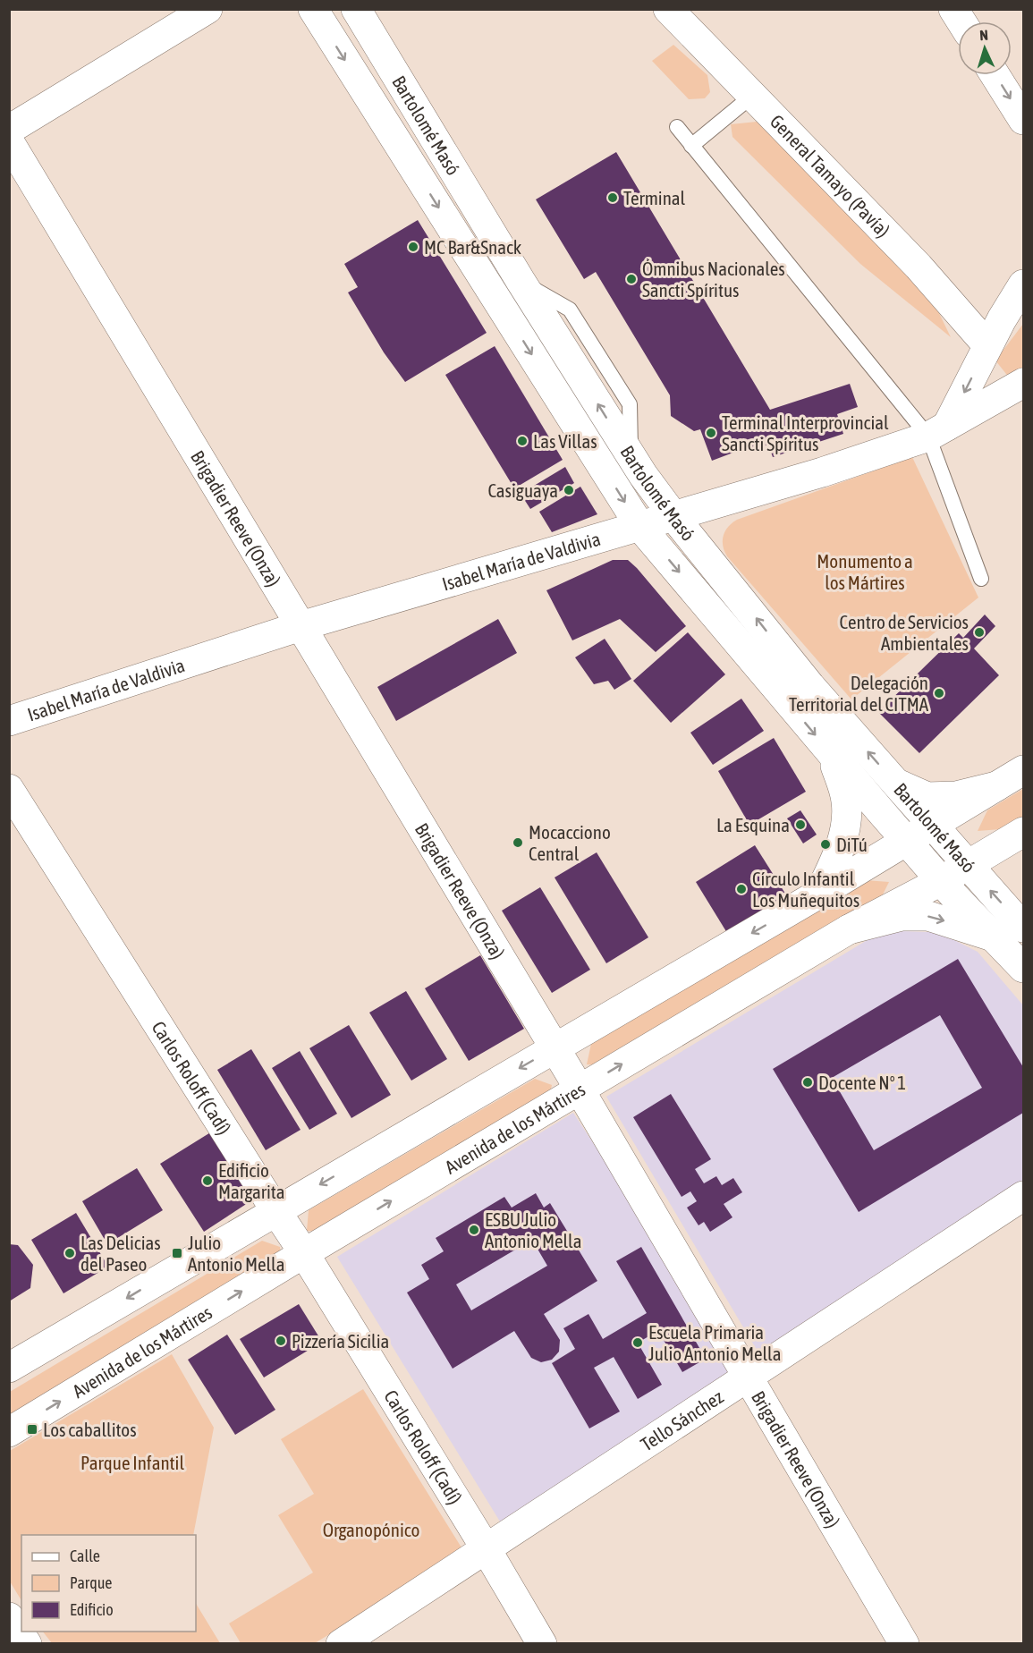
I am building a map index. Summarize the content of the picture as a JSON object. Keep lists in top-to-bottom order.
{
  "streets": {
    "street": [
      "Bartolomé Masó",
      "General Tamayo (Pavía)",
      "Brigadier Reeve (Onza)",
      "Isabel María de Valdivia",
      "Carlos Roloff (Cadí)",
      "Avenida de los Mártires",
      "Tello Sánchez"
    ]
  },
  "crossings": [
    ["Bartolomé Masó", "Isabel María de Valdivia"],
    ["Bartolomé Masó", "Avenida de los Mártires"],
    ["Brigadier Reeve (Onza)", "Isabel María de Valdivia"],
    ["Brigadier Reeve (Onza)", "Avenida de los Mártires"],
    ["Brigadier Reeve (Onza)", "Tello Sánchez"],
    ["Carlos Roloff (Cadí)", "Avenida de los Mártires"],
    ["Carlos Roloff (Cadí)", "Tello Sánchez"]
  ],
  "parks": ["Monumento a los Mártires", "Parque Infantil", "Organopónico"],
  "places": {
    "other": [
      "Terminal",
      "MC Bar&Snack",
      "Ómnibus Nacionales Sancti Spíritus",
      "Terminal Interprovincial Sancti Spíritus",
      "Las Villas",
      "Casiguaya",
      "Centro de Servicios Ambientales",
      "Delegación Territorial del CITMA",
      "La Esquina",
      "Mocacciono Central",
      "DiTú",
      "Círculo Infantil Los Muñequitos",
      "Docente Nº 1",
      "Edificio Margarita",
      "ESBU Julio Antonio Mella",
      "Las Delicias del Paseo",
      "Pizzería Sicilia",
      "Escuela Primaria Julio Antonio Mella"
    ],
    "transit": ["Julio Antonio Mella", "Los caballitos"]
  },
  "legend": ["Calle", "Parque", "Edificio"],
  "north": "top"
}
